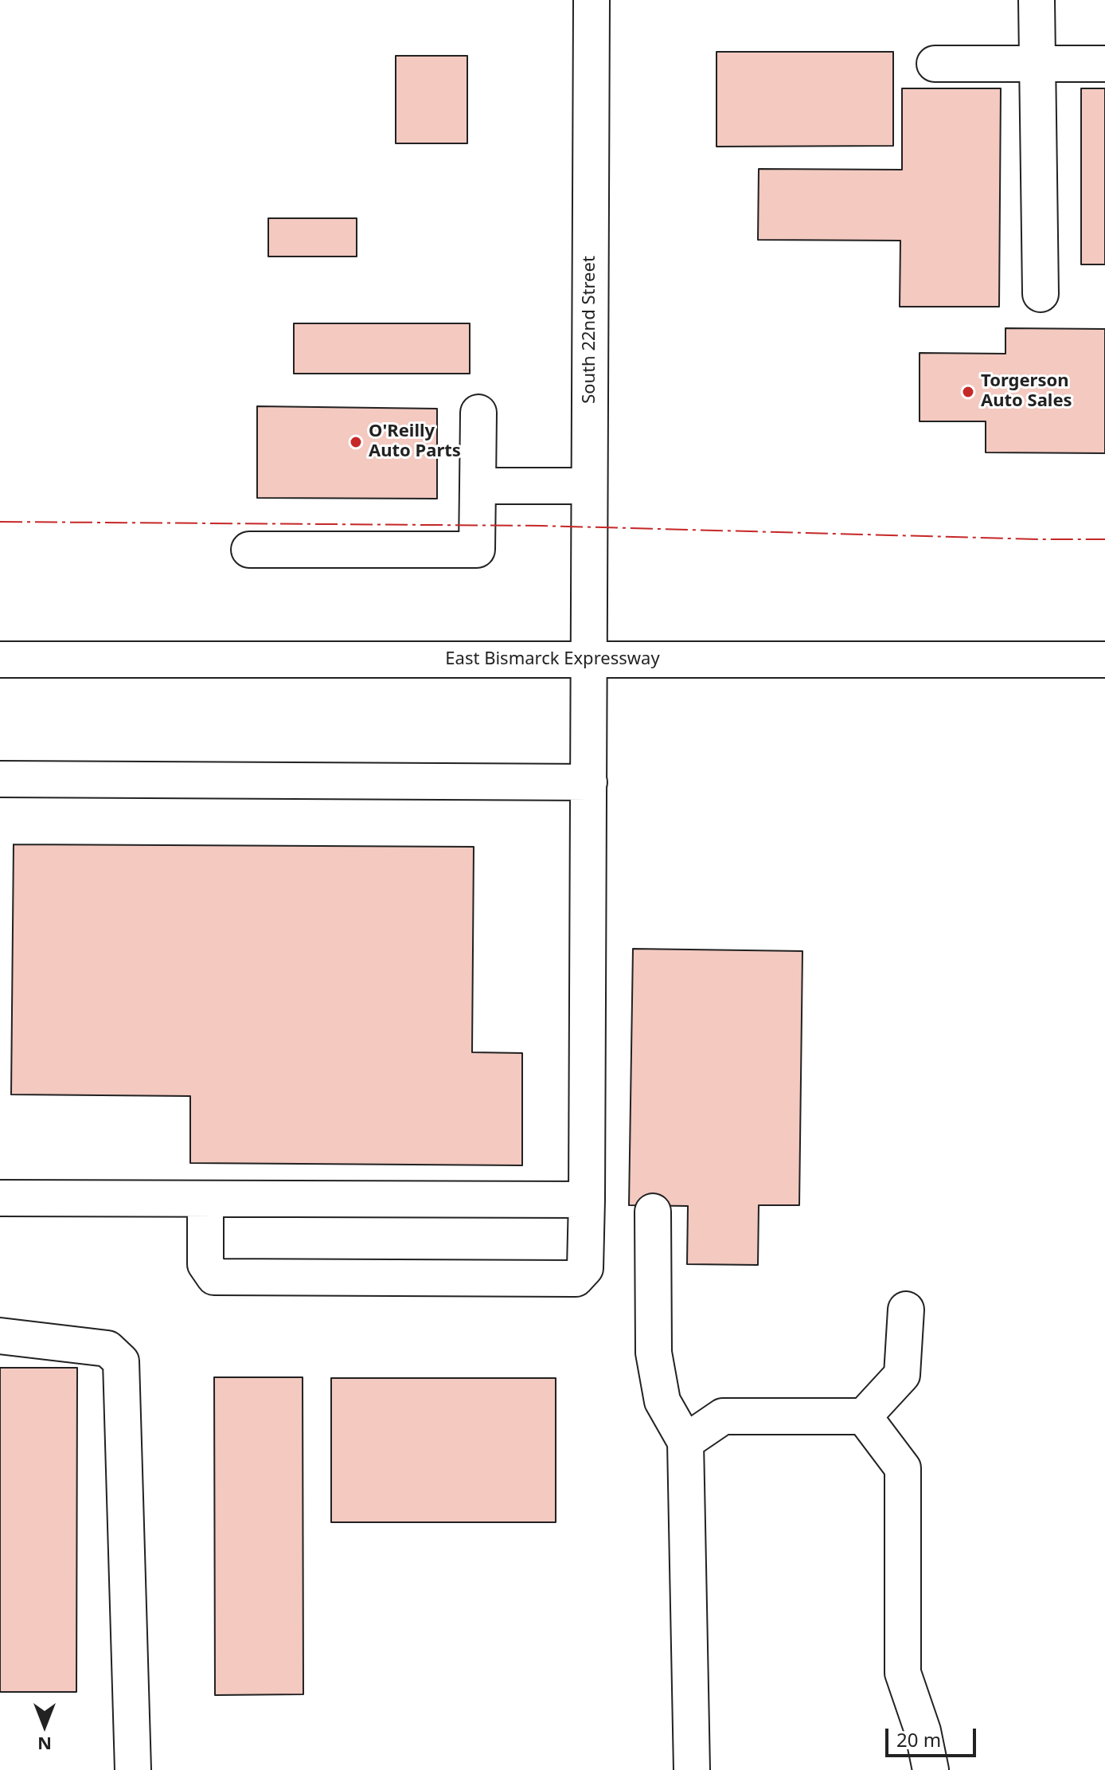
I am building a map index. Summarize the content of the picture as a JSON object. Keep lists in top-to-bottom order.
{
  "streets": {
    "main road": ["South 22nd Street", "East Bismarck Expressway"]
  },
  "crossings": [
    ["South 22nd Street", "East Bismarck Expressway"]
  ],
  "places": ["Torgerson Auto Sales", "O'Reilly Auto Parts"],
  "scale_bar": "20 m",
  "north": "bottom"
}
